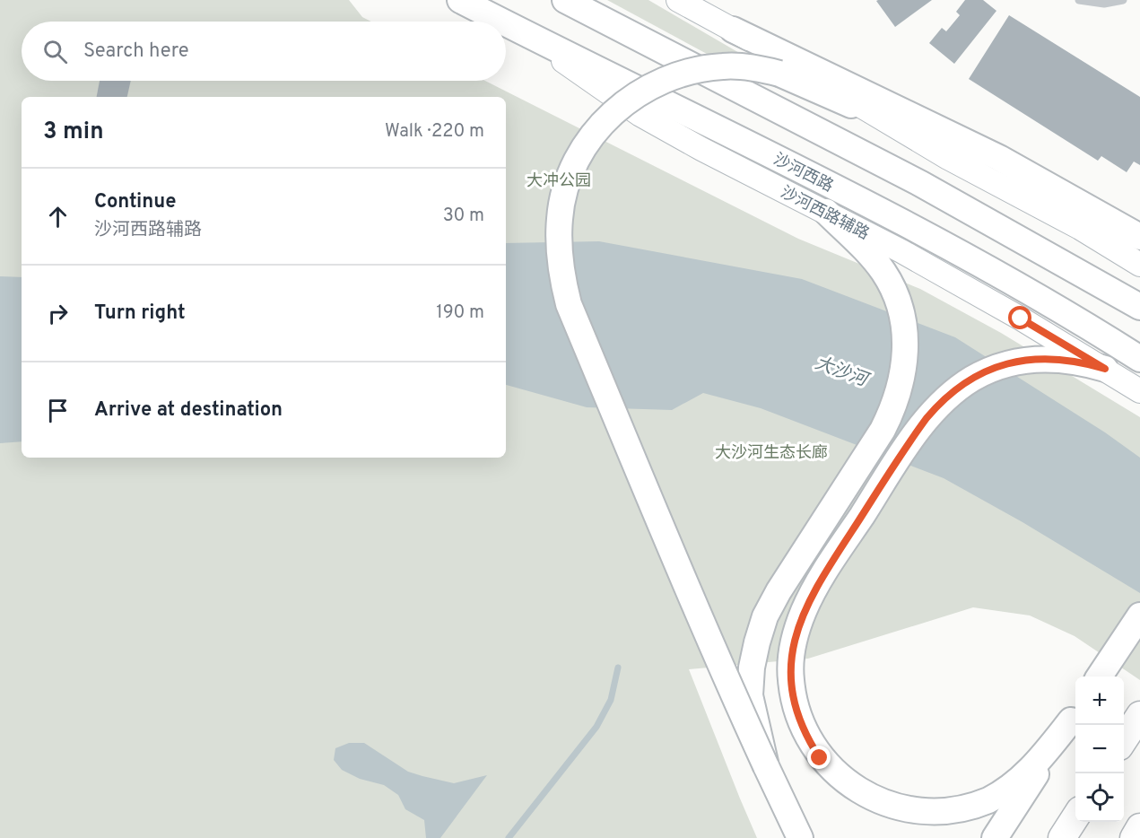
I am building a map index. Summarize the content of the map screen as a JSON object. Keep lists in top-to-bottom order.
{
  "streets": {
    "main road": ["沙河西路", "沙河西路辅路"]
  },
  "crossings": [
    ["沙河西路", "沙河西路辅路"]
  ],
  "water": ["大沙河"],
  "parks": ["大冲公园", "大沙河生态长廊"],
  "page": {
    "search": "Search here",
    "heading": ["3 min", "Walk · 220 m"],
    "list": [
      ["Continue", "沙河西路辅路", "30 m"],
      ["Turn right", "190 m"],
      "Arrive at destination"
    ],
    "map_buttons": ["+", "−"]
  }
}
